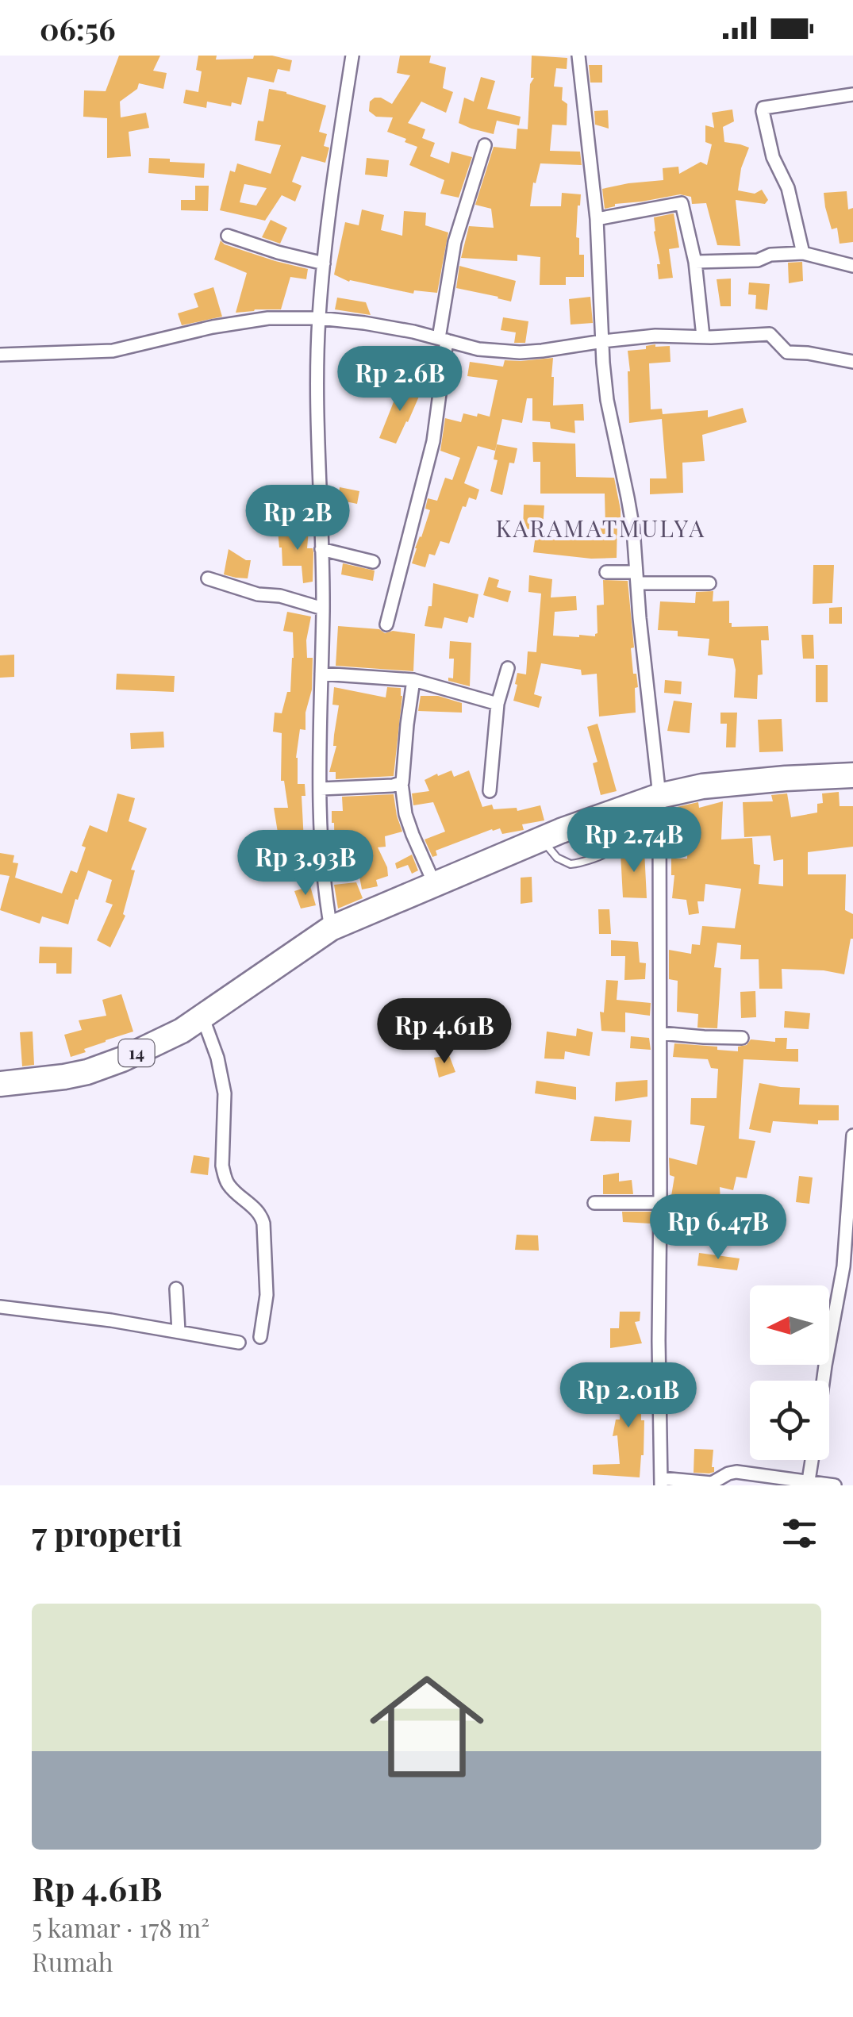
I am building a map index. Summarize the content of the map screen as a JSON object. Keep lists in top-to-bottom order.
{
  "streets": {
    "highway": ["14"]
  },
  "districts": ["KARAMATMULYA"],
  "north": "left",
  "page": {
    "status": "06:56",
    "price": [
      "Rp 2.6B",
      "Rp 2B",
      "Rp 2.74B",
      "Rp 3.93B",
      "Rp 4.61B",
      "Rp 6.47B",
      "Rp 2.01B"
    ],
    "heading": "7 properti",
    "list": [
      {
        "name": "Rp 4.61B",
        "note": "5 kamar · 178 m² · Rumah"
      }
    ]
  }
}
